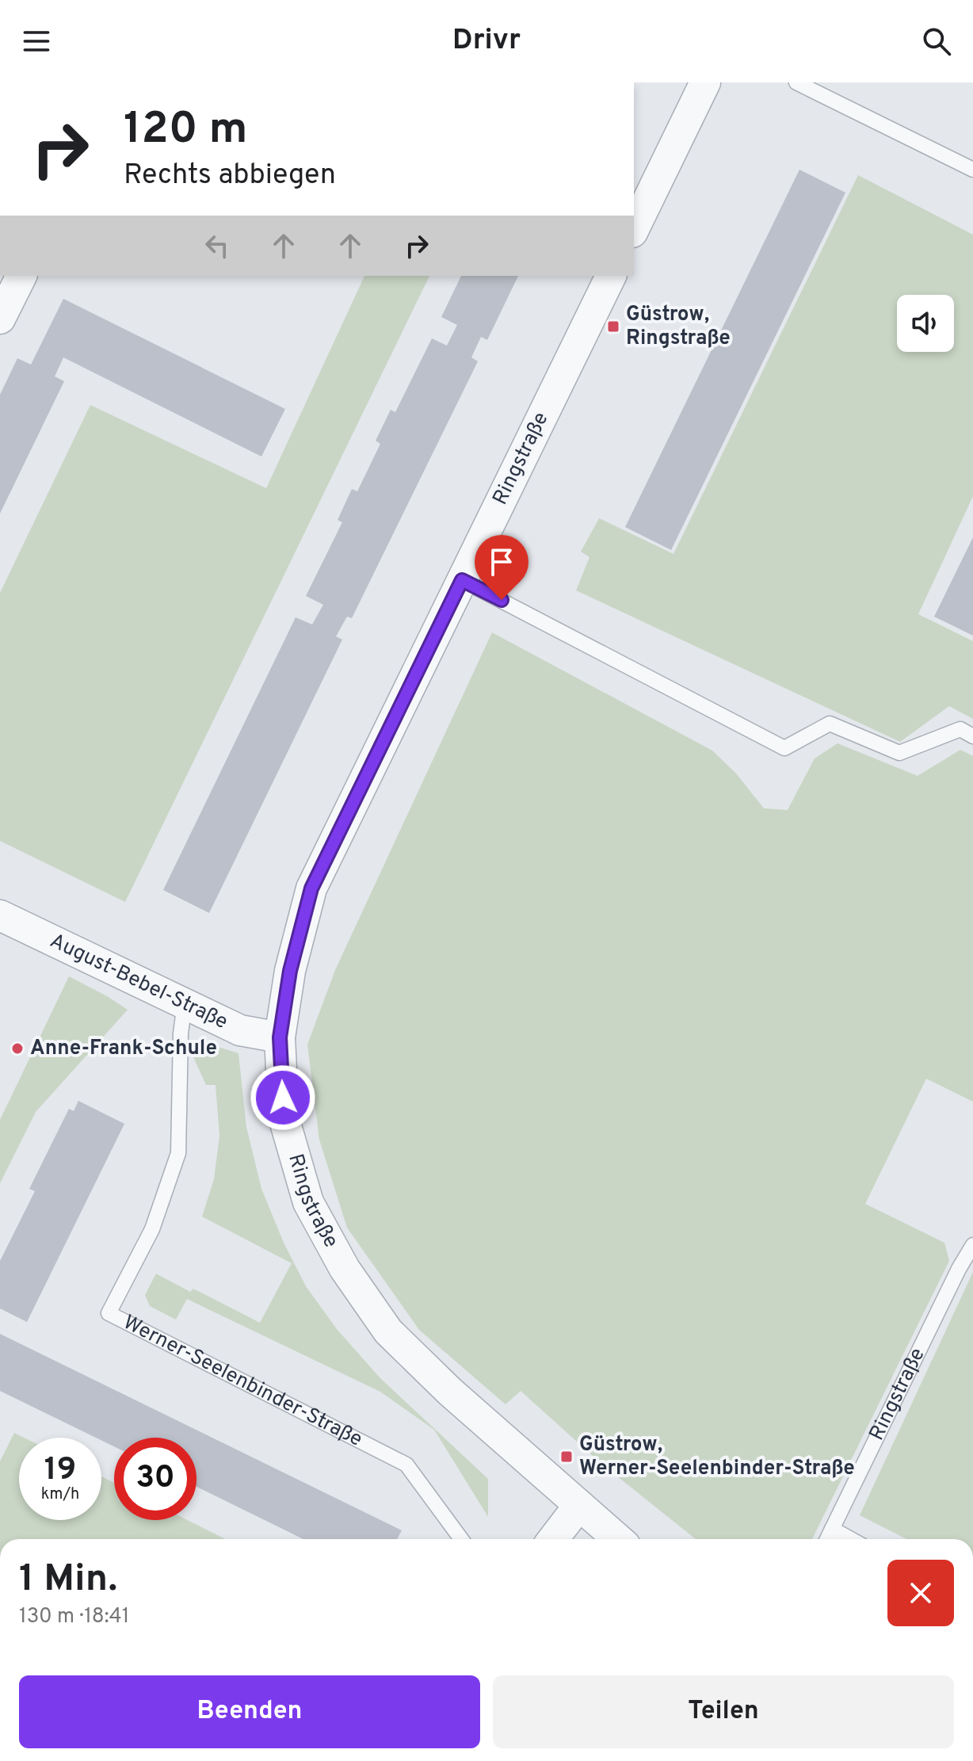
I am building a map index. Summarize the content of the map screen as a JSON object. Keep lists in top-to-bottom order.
{
  "streets": {
    "street": ["Ringstraße", "August-Bebel-Straße"],
    "lane": ["Werner-Seelenbinder-Straße"]
  },
  "crossings": [
    ["Ringstraße", "August-Bebel-Straße"],
    ["August-Bebel-Straße", "Werner-Seelenbinder-Straße"]
  ],
  "places": {
    "transit": ["Güstrow, Ringstraße", "Güstrow, Werner-Seelenbinder-Straße"],
    "other": ["Anne-Frank-Schule"]
  },
  "page": {
    "header": "Drivr",
    "turn": ["120 m", "Rechts abbiegen"],
    "speed": "19 km/h",
    "limit": "30",
    "heading": ["1 Min.", "130 m · 18:41"],
    "buttons": ["Beenden", "Teilen"]
  }
}
